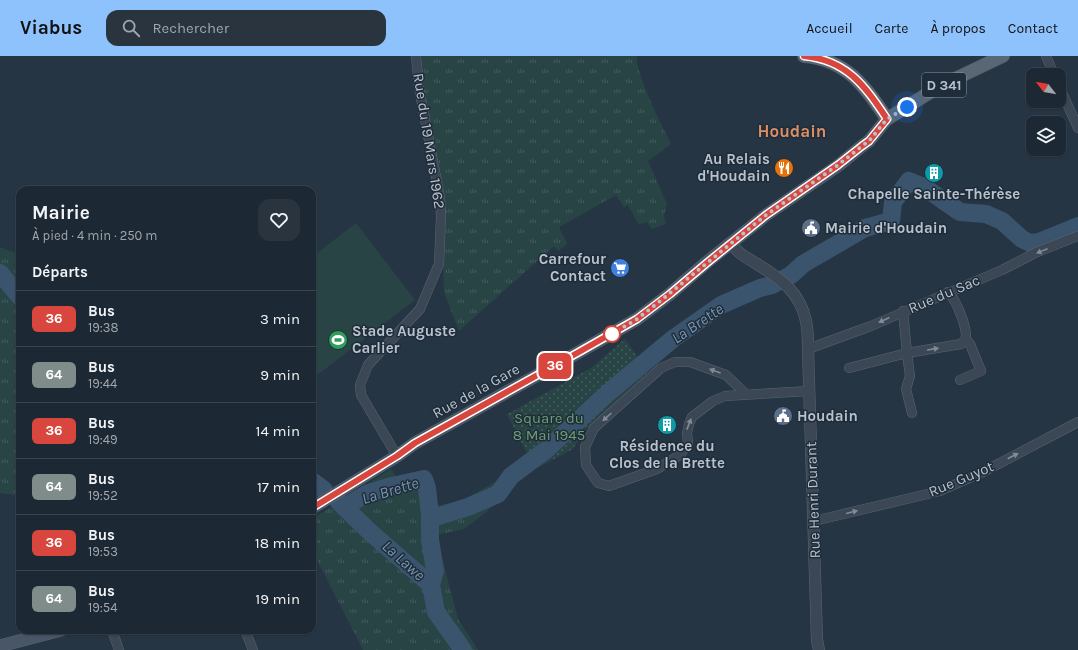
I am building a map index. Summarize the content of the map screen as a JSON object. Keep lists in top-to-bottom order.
{
  "streets": {
    "main road": ["D 341", "Rue de la Gare"],
    "street": [
      "Rue du 19 Mars 1962",
      "Rue du Sac",
      "Rue Guyot",
      "Rue Henri Durant"
    ]
  },
  "crossings": [
    ["D 341", "Rue de la Gare"],
    ["D 341", "Rue Henri Durant"],
    ["Rue du 19 Mars 1962", "Rue de la Gare"],
    ["Rue du Sac", "Rue Henri Durant"],
    ["Rue de la Gare", "Rue Henri Durant"],
    ["Rue Guyot", "Rue Henri Durant"]
  ],
  "one_way": ["Rue Guyot"],
  "districts": ["Houdain"],
  "water": ["La Brette", "La Lawe"],
  "parks": ["Square du 8 Mai 1945"],
  "places": {
    "restaurant": ["Au Relais d'Houdain"],
    "building": ["Chapelle Sainte-Thérèse", "Résidence du Clos de la Brette"],
    "public building": ["Mairie d'Houdain", "Houdain"],
    "supermarket": ["Carrefour Contact"],
    "sports": ["Stade Auguste Carlier"]
  },
  "lines": ["bus line 36"],
  "north": "top left",
  "page": {
    "header": "Viabus",
    "search": "Rechercher",
    "nav": [
      "Accueil",
      "Carte",
      "À propos",
      "Contact"
    ],
    "on_map": "36",
    "heading": [
      ["Mairie", "À pied · 4 min · 250 m"],
      "Départs"
    ],
    "list": [
      {
        "mark": "36",
        "name": "Bus",
        "note": "19:38",
        "value": "3 min"
      },
      {
        "mark": "64",
        "name": "Bus",
        "note": "19:44",
        "value": "9 min"
      },
      {
        "mark": "36",
        "name": "Bus",
        "note": "19:49",
        "value": "14 min"
      },
      {
        "mark": "64",
        "name": "Bus",
        "note": "19:52",
        "value": "17 min"
      },
      {
        "mark": "36",
        "name": "Bus",
        "note": "19:53",
        "value": "18 min"
      },
      {
        "mark": "64",
        "name": "Bus",
        "note": "19:54",
        "value": "19 min"
      }
    ]
  }
}
